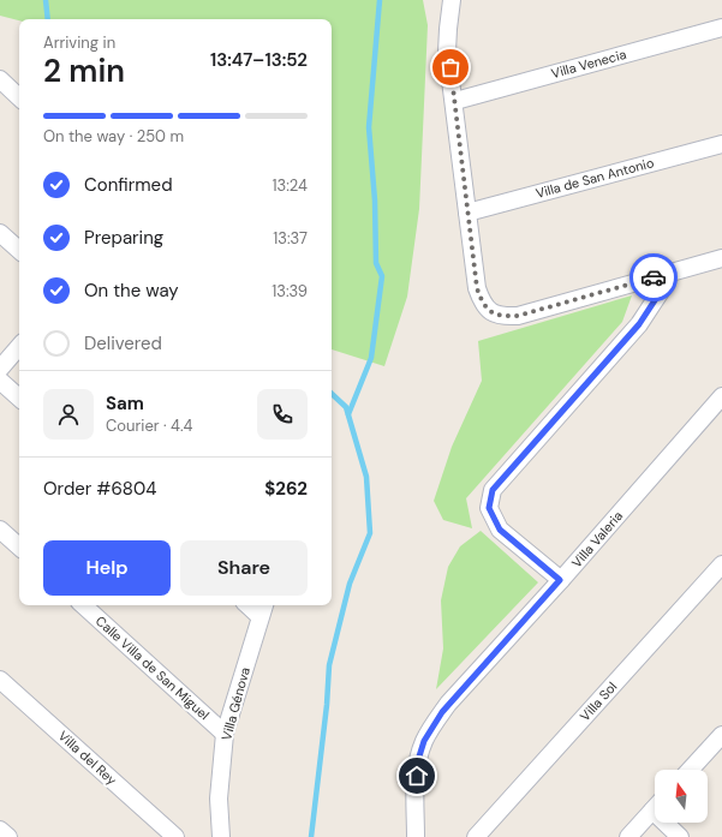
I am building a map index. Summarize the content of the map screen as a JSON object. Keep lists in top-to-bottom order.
{
  "streets": {
    "street": [
      "Villa Venecia",
      "Villa de San Antonio",
      "Villa Valeria",
      "Calle Villa de San Miguel",
      "Villa Sol",
      "Villa Génova",
      "Villa del Rey"
    ]
  },
  "crossings": [
    ["Calle Villa de San Miguel", "Villa Génova"]
  ],
  "north": "top",
  "page": {
    "heading": ["2 min", "Arriving in", "13:47–13:52"],
    "panel": [
      "Sam",
      "Courier · 4.4",
      "Order #6804",
      "$262"
    ],
    "bar": "On the way · 250 m",
    "list": [
      ["Confirmed", "13:24"],
      ["Preparing", "13:37"],
      ["On the way", "13:39"],
      "Delivered"
    ],
    "buttons": ["Help", "Share"]
  }
}
